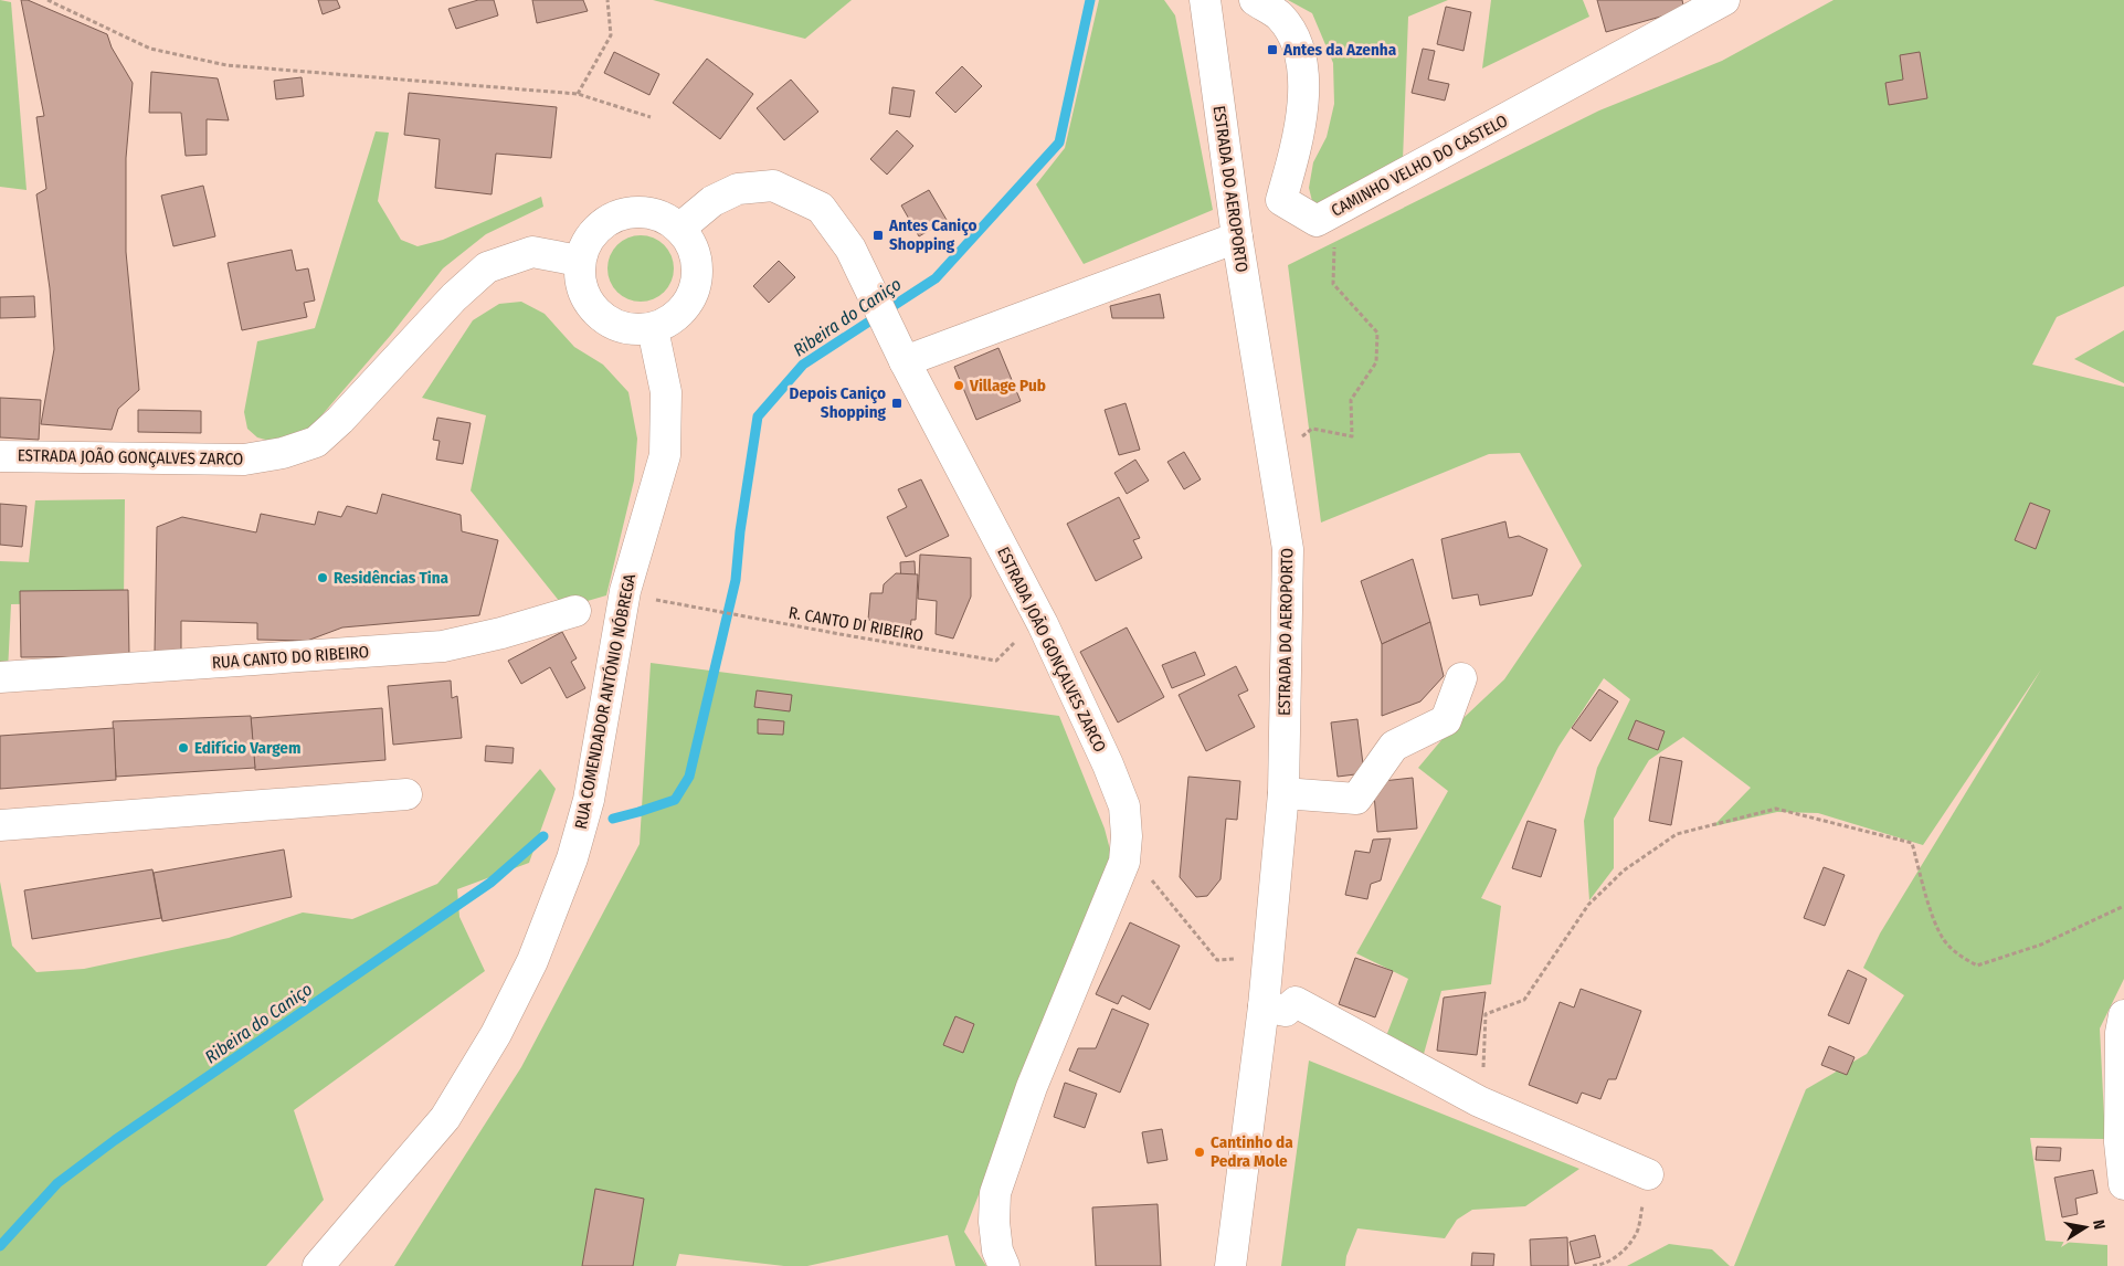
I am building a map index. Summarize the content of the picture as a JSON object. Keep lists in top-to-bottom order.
{
  "streets": {
    "street": [
      "CAMINHO VELHO DO CASTELO",
      "ESTRADA DO AEROPORTO",
      "ESTRADA JOÃO GONÇALVES ZARCO",
      "RUA CANTO DO RIBEIRO",
      "RUA COMENDADOR ANTÓNIO NÓBREGA"
    ],
    "path": ["R. CANTO DI RIBEIRO"]
  },
  "crossings": [
    ["ESTRADA JOÃO GONÇALVES ZARCO", "R. CANTO DI RIBEIRO"],
    ["ESTRADA JOÃO GONÇALVES ZARCO", "RUA COMENDADOR ANTÓNIO NÓBREGA"],
    ["R. CANTO DI RIBEIRO", "RUA COMENDADOR ANTÓNIO NÓBREGA"]
  ],
  "water": ["Ribeira do Caniço"],
  "places": {
    "transit": ["Antes da Azenha", "Antes Caniço Shopping", "Depois Caniço Shopping"],
    "other": [
      "Village Pub",
      "Residências Tina",
      "Edifício Vargem",
      "Cantinho da Pedra Mole"
    ]
  },
  "north": "right"
}
